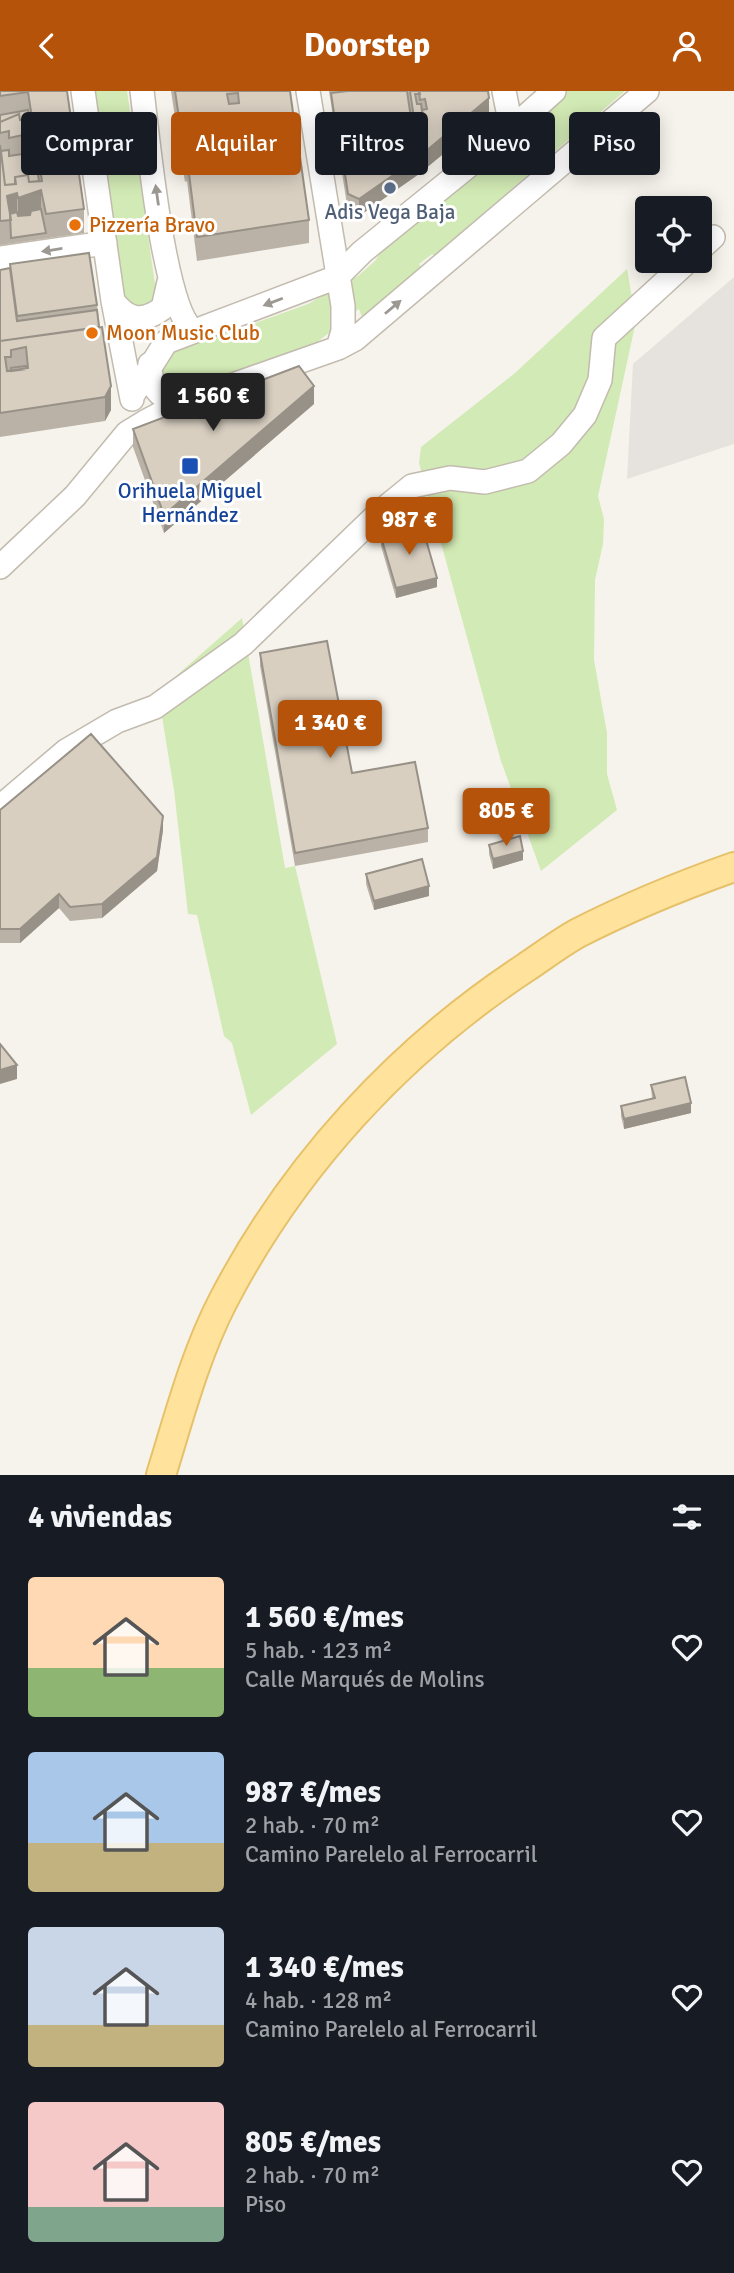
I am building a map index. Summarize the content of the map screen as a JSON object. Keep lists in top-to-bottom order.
{
  "places": {
    "other": ["Adis Vega Baja", "Pizzería Bravo", "Moon Music Club"],
    "transit": ["Orihuela Miguel Hernández"]
  },
  "page": {
    "header": "Doorstep",
    "chip": [
      "Comprar",
      "Alquilar",
      "Filtros",
      "Nuevo",
      "Piso"
    ],
    "price": [
      "1 560 €",
      "987 €",
      "1 340 €",
      "805 €"
    ],
    "heading": "4 viviendas",
    "list": [
      {
        "name": "1 560 €/mes",
        "note": "5 hab. · 123 m² · Calle Marqués de Molins"
      },
      {
        "name": "987 €/mes",
        "note": "2 hab. · 70 m² · Camino Parelelo al Ferrocarril"
      },
      {
        "name": "1 340 €/mes",
        "note": "4 hab. · 128 m² · Camino Parelelo al Ferrocarril"
      },
      {
        "name": "805 €/mes",
        "note": "2 hab. · 70 m² · Piso"
      }
    ]
  }
}
